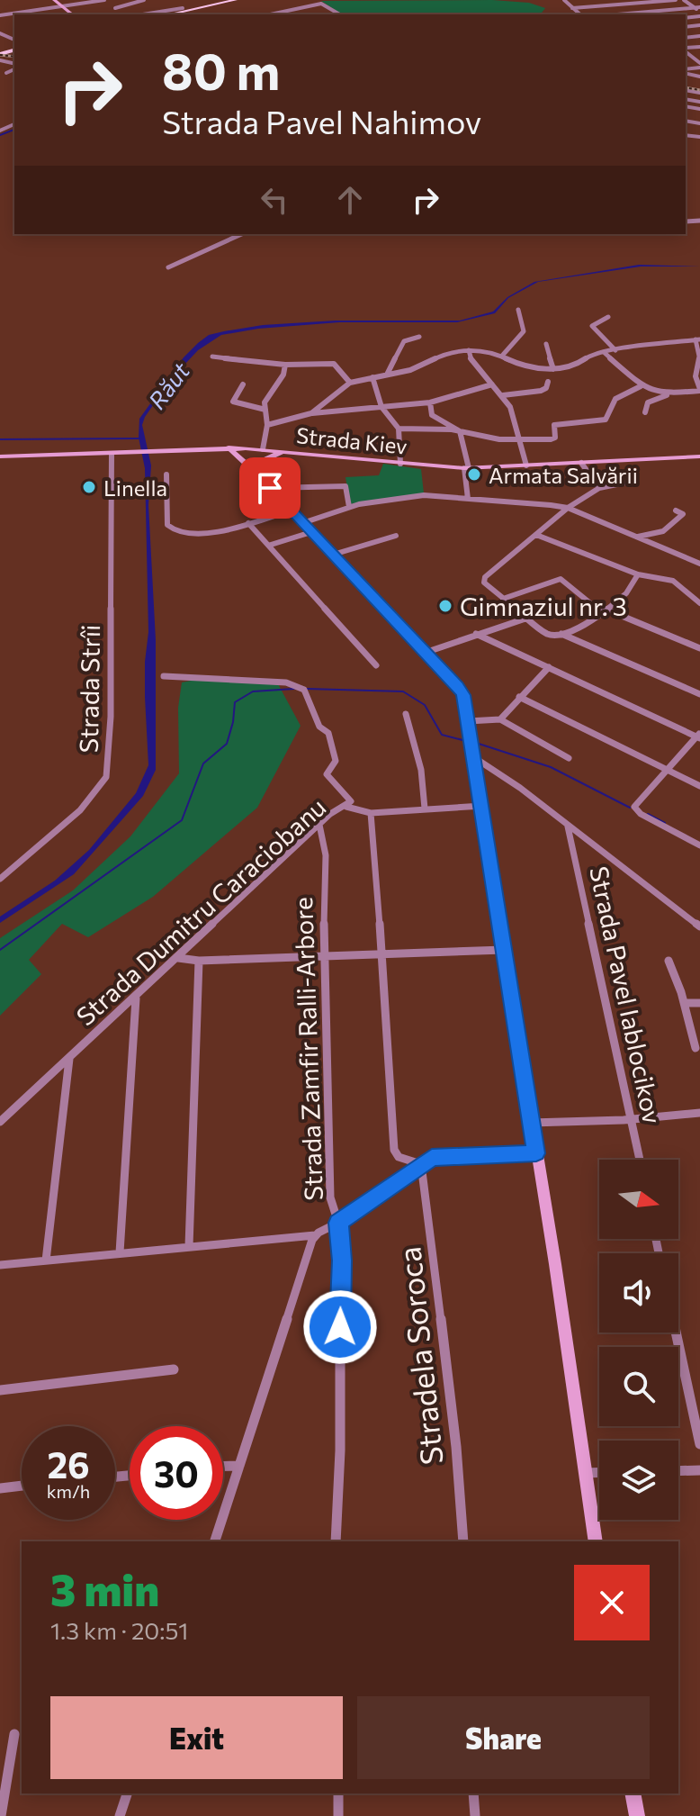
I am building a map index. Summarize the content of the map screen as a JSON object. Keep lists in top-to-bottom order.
{
  "streets": {
    "street": [
      "Strada Kiev",
      "Strada Strîi",
      "Strada Dumitru Caraciobanu",
      "Strada Pavel Iablocikov",
      "Strada Zamfir Ralli-Arbore",
      "Stradela Sorocа"
    ]
  },
  "crossings": [
    ["Strada Kiev", "Strada Strîi"],
    ["Strada Dumitru Caraciobanu", "Strada Zamfir Ralli-Arbore"]
  ],
  "water": ["Răut"],
  "places": ["Armata Salvării", "Linella", "Gimnaziul nr. 3"],
  "north": "right",
  "page": {
    "turn": ["80 m", "Strada Pavel Nahimov"],
    "speed": "26 km/h",
    "limit": "30",
    "heading": ["3 min", "1.3 km · 20:51"],
    "buttons": ["Exit", "Share"]
  }
}
